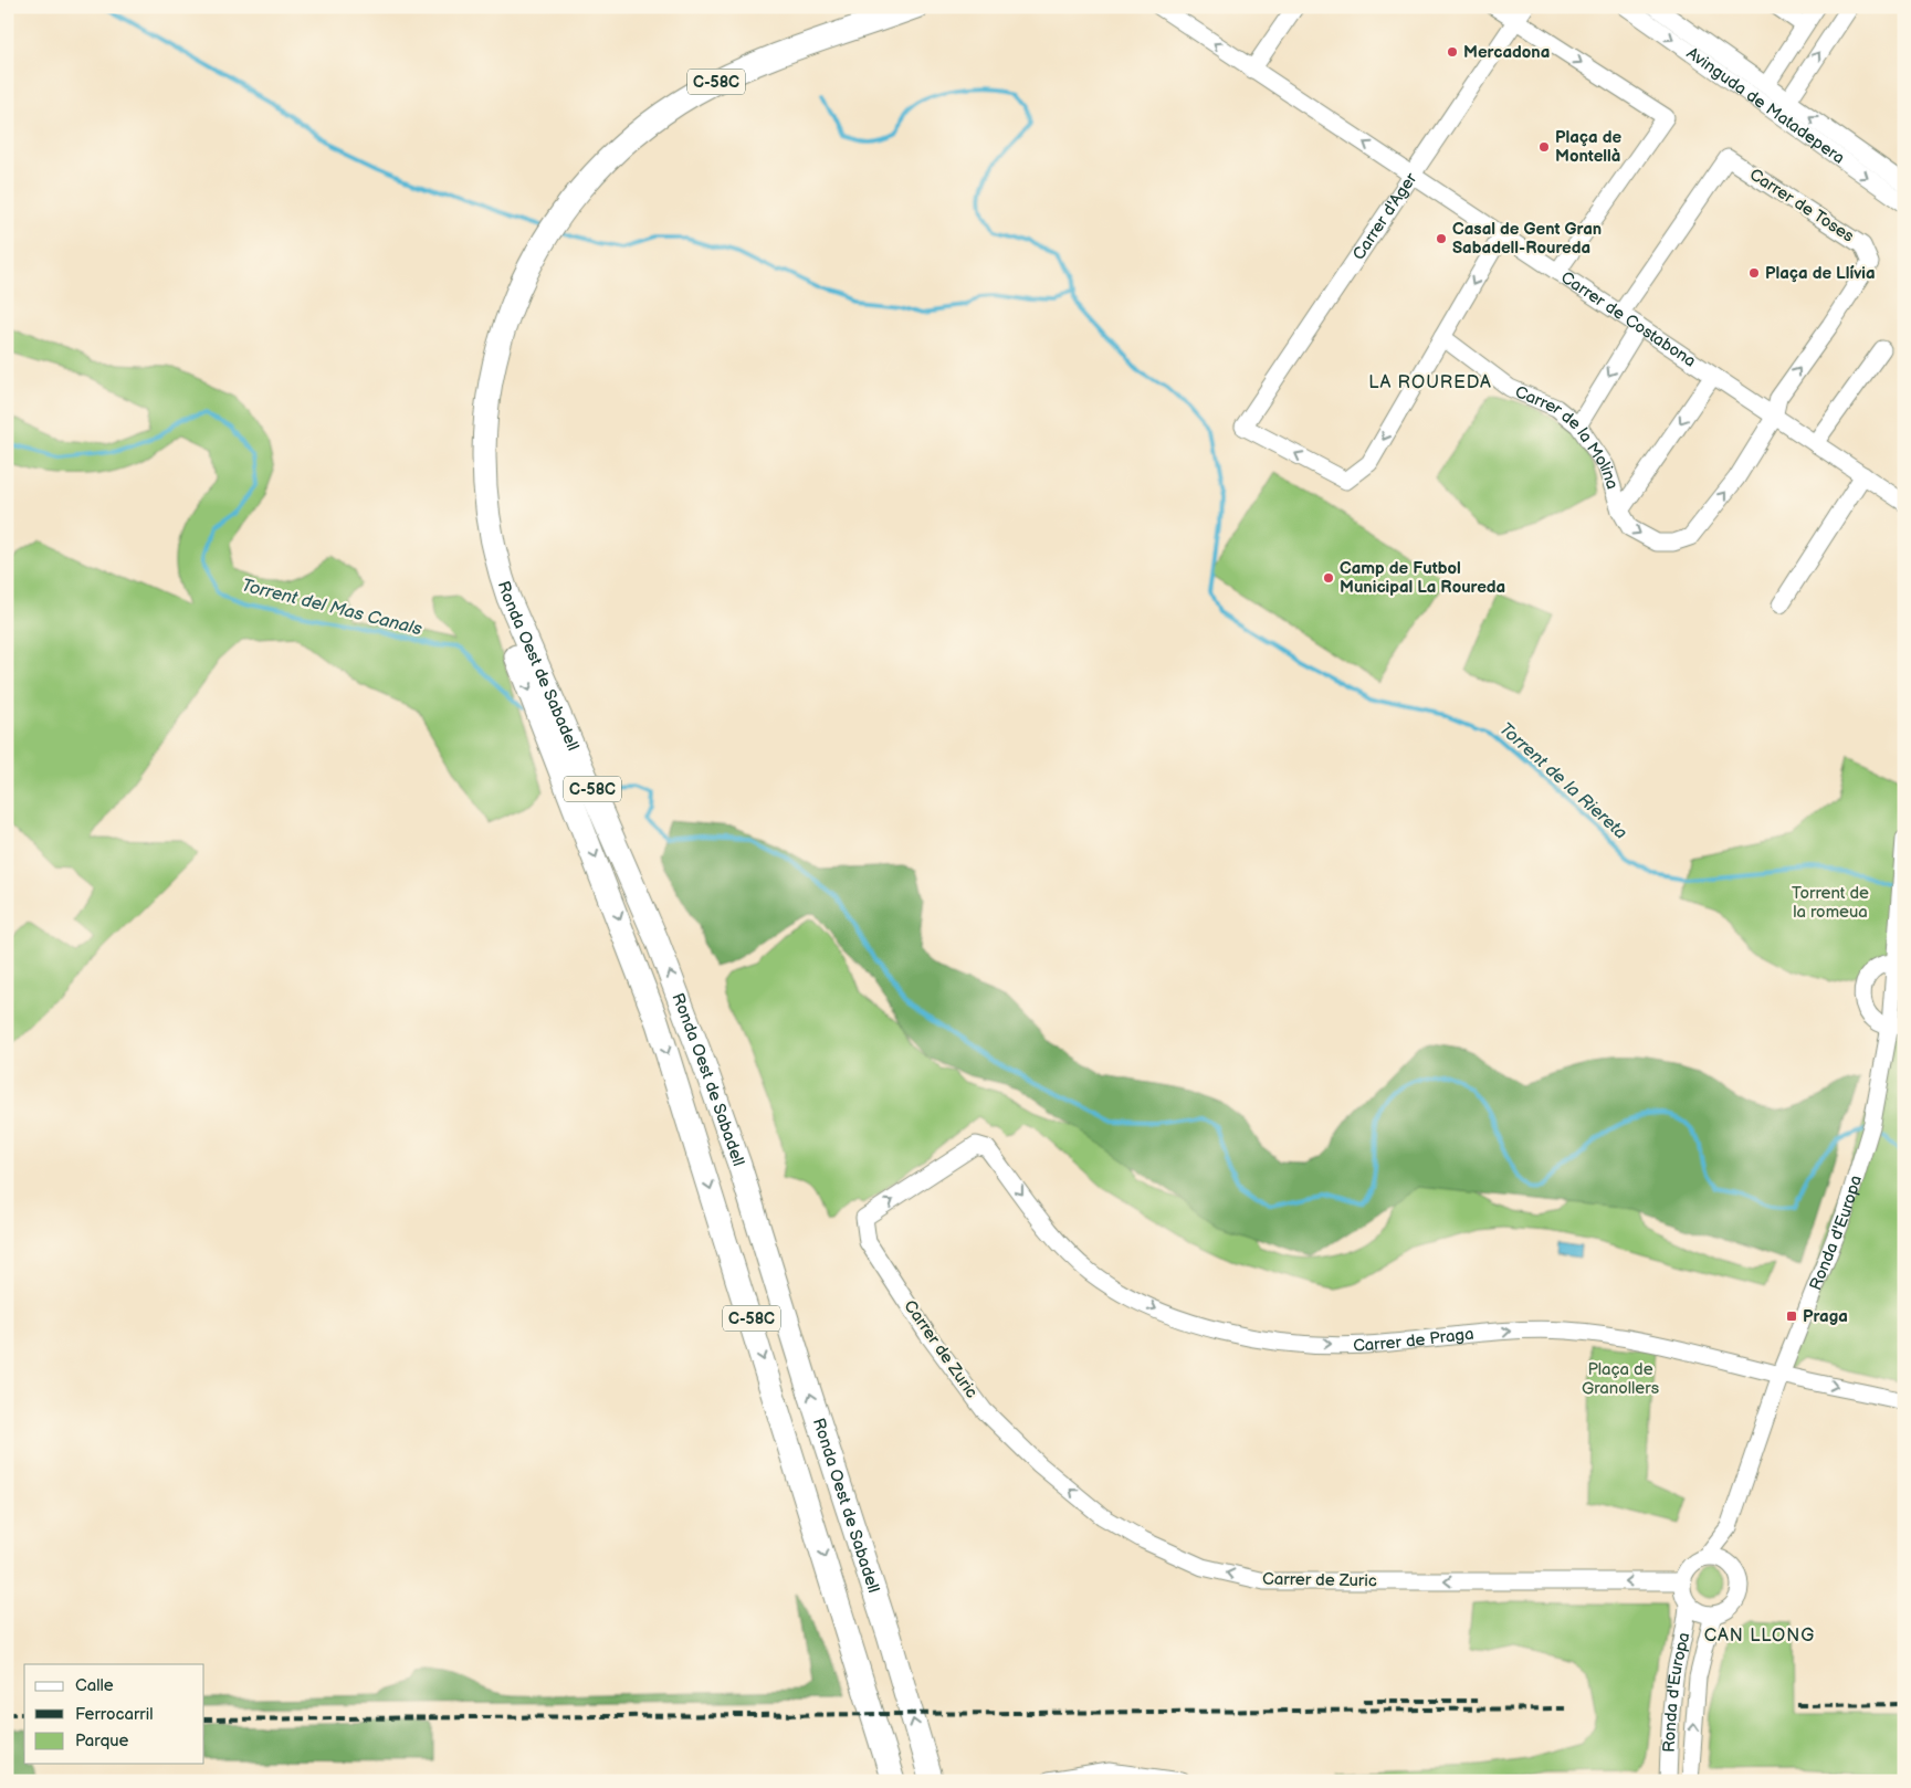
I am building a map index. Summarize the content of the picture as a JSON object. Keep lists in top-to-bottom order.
{
  "streets": {
    "highway": ["C-58C", "Ronda Oest de Sabadell"],
    "street": [
      "Avinguda de Matadepera",
      "Carrer de Toses",
      "Carrer d'Ager",
      "Carrer de Costabona",
      "Carrer de la Molina",
      "Ronda d'Europa",
      "Carrer de Praga",
      "Carrer de Zuric"
    ]
  },
  "crossings": [
    ["Carrer de Toses", "Carrer de Costabona"],
    ["Carrer de Toses", "Carrer de la Molina"],
    ["Carrer d'Ager", "Carrer de Costabona"],
    ["Carrer d'Ager", "Carrer de la Molina"],
    ["Carrer de Costabona", "Carrer de la Molina"],
    ["Ronda d'Europa", "Carrer de Praga"],
    ["Ronda d'Europa", "Carrer de Zuric"],
    ["Carrer de Praga", "Carrer de Zuric"]
  ],
  "one_way": ["Carrer de Praga"],
  "districts": ["LA ROUREDA", "CAN LLONG"],
  "water": ["Torrent del Mas Canals", "Torrent de la Riereta"],
  "parks": ["Torrent de la romeua", "Plaça de Granollers"],
  "places": {
    "other": [
      "Mercadona",
      "Plaça de Montellà",
      "Casal de Gent Gran Sabadell-Roureda",
      "Plaça de Llívia",
      "Camp de Futbol Municipal La Roureda"
    ],
    "transit": ["Praga"]
  },
  "legend": ["Calle", "Ferrocarril", "Parque"]
}
